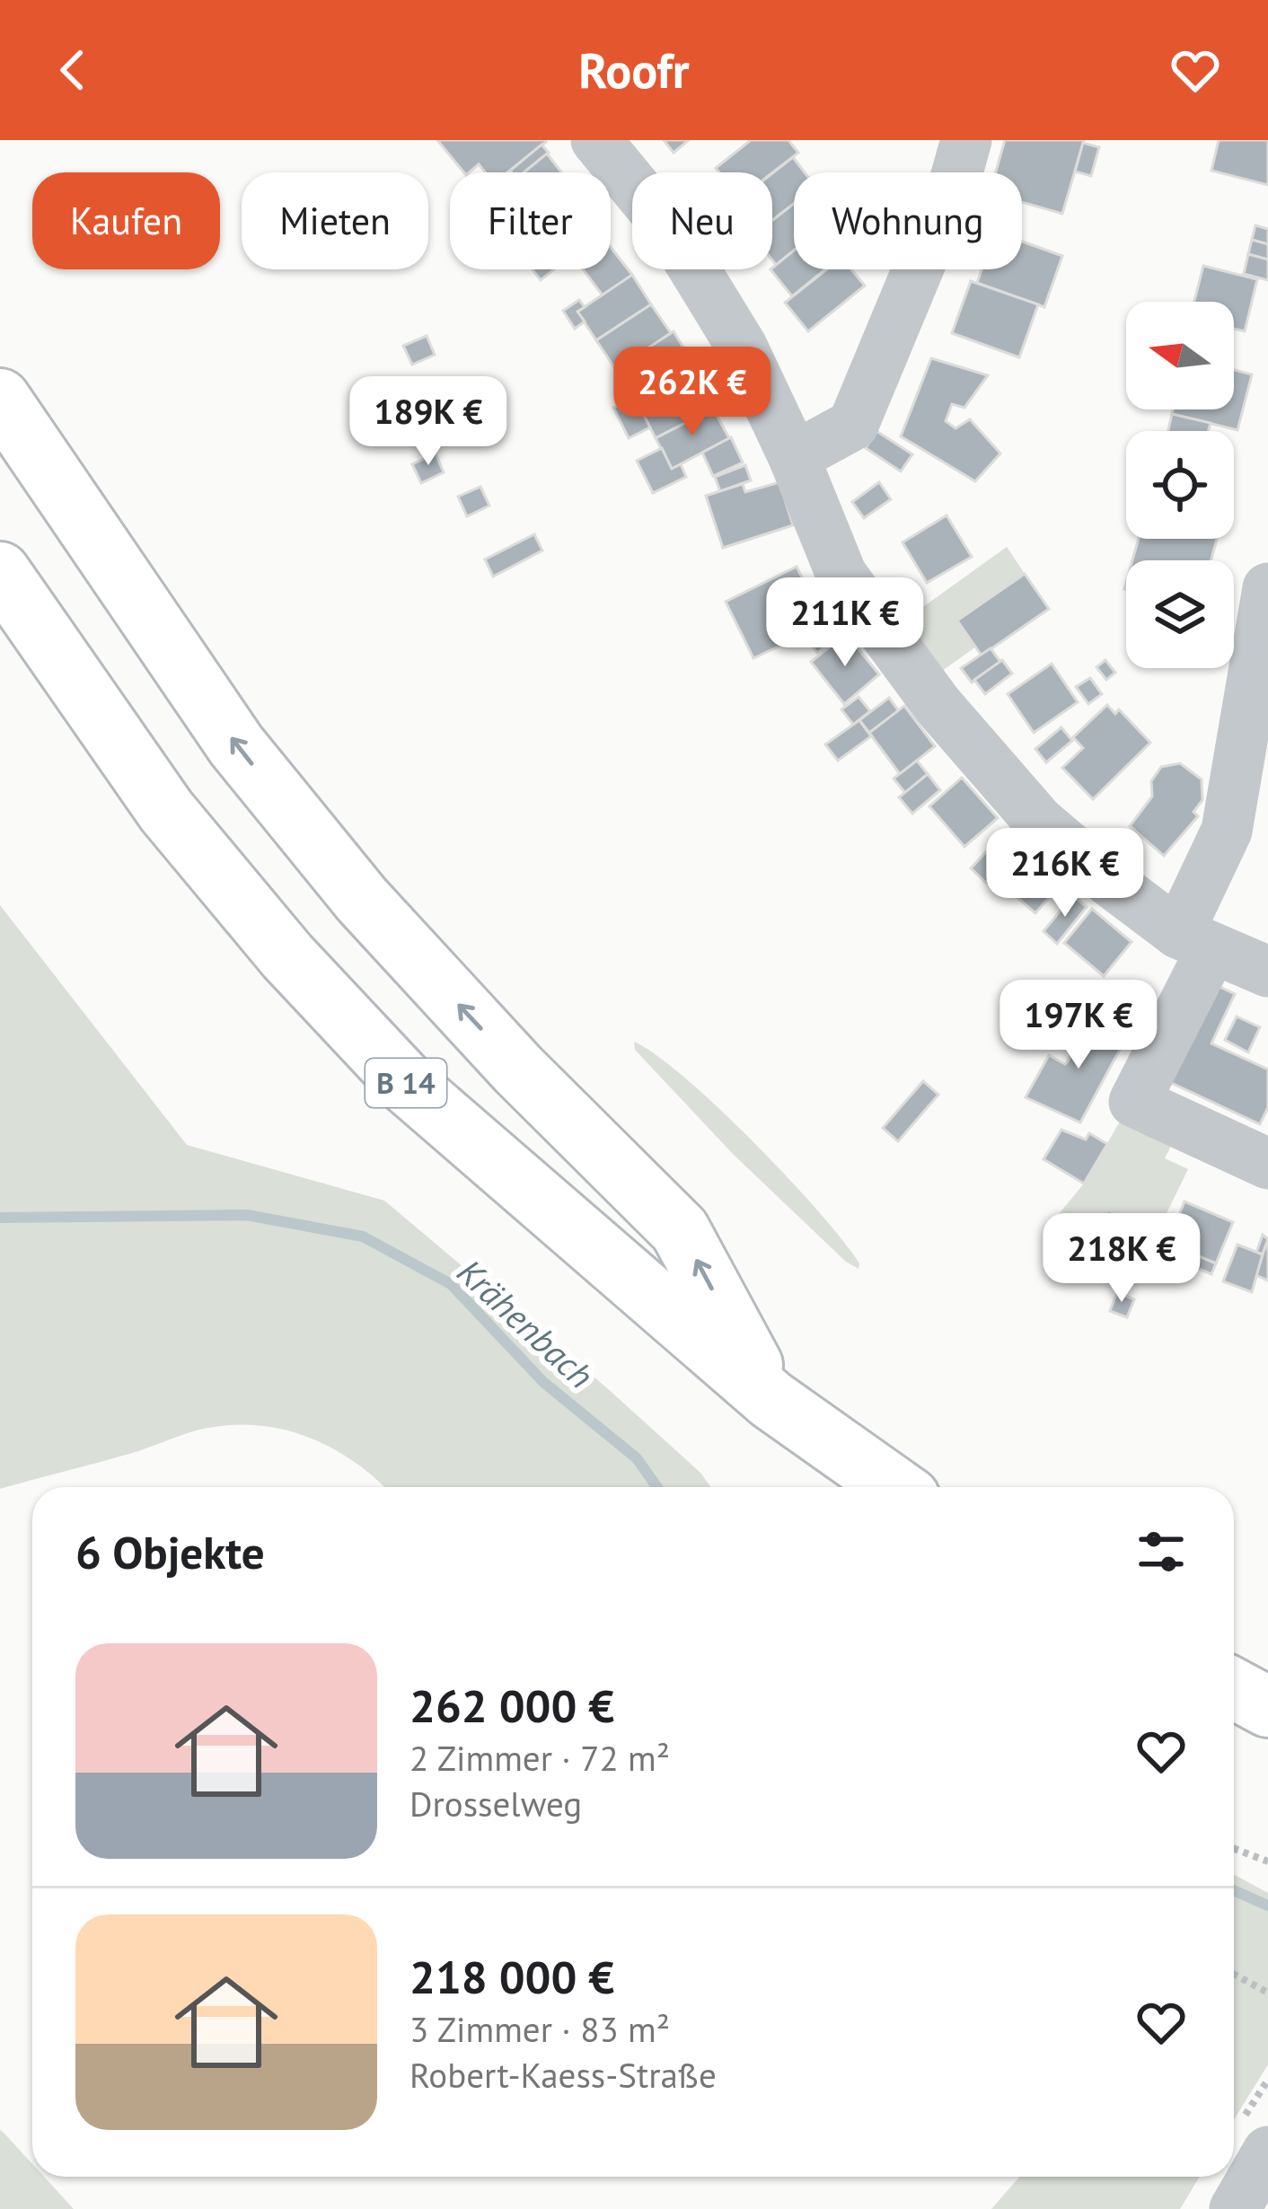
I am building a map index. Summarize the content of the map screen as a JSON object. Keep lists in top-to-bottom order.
{
  "streets": {
    "main road": ["B 14"]
  },
  "water": ["Krähenbach"],
  "north": "left",
  "page": {
    "header": "Roofr",
    "chip": [
      "Kaufen",
      "Mieten",
      "Filter",
      "Neu",
      "Wohnung"
    ],
    "price": [
      "262K €",
      "189K €",
      "211K €",
      "216K €",
      "197K €",
      "218K €"
    ],
    "heading": "6 Objekte",
    "list": [
      {
        "name": "262 000 €",
        "note": "2 Zimmer · 72 m² · Drosselweg"
      },
      {
        "name": "218 000 €",
        "note": "3 Zimmer · 83 m² · Robert-Kaess-Straße"
      }
    ]
  }
}
